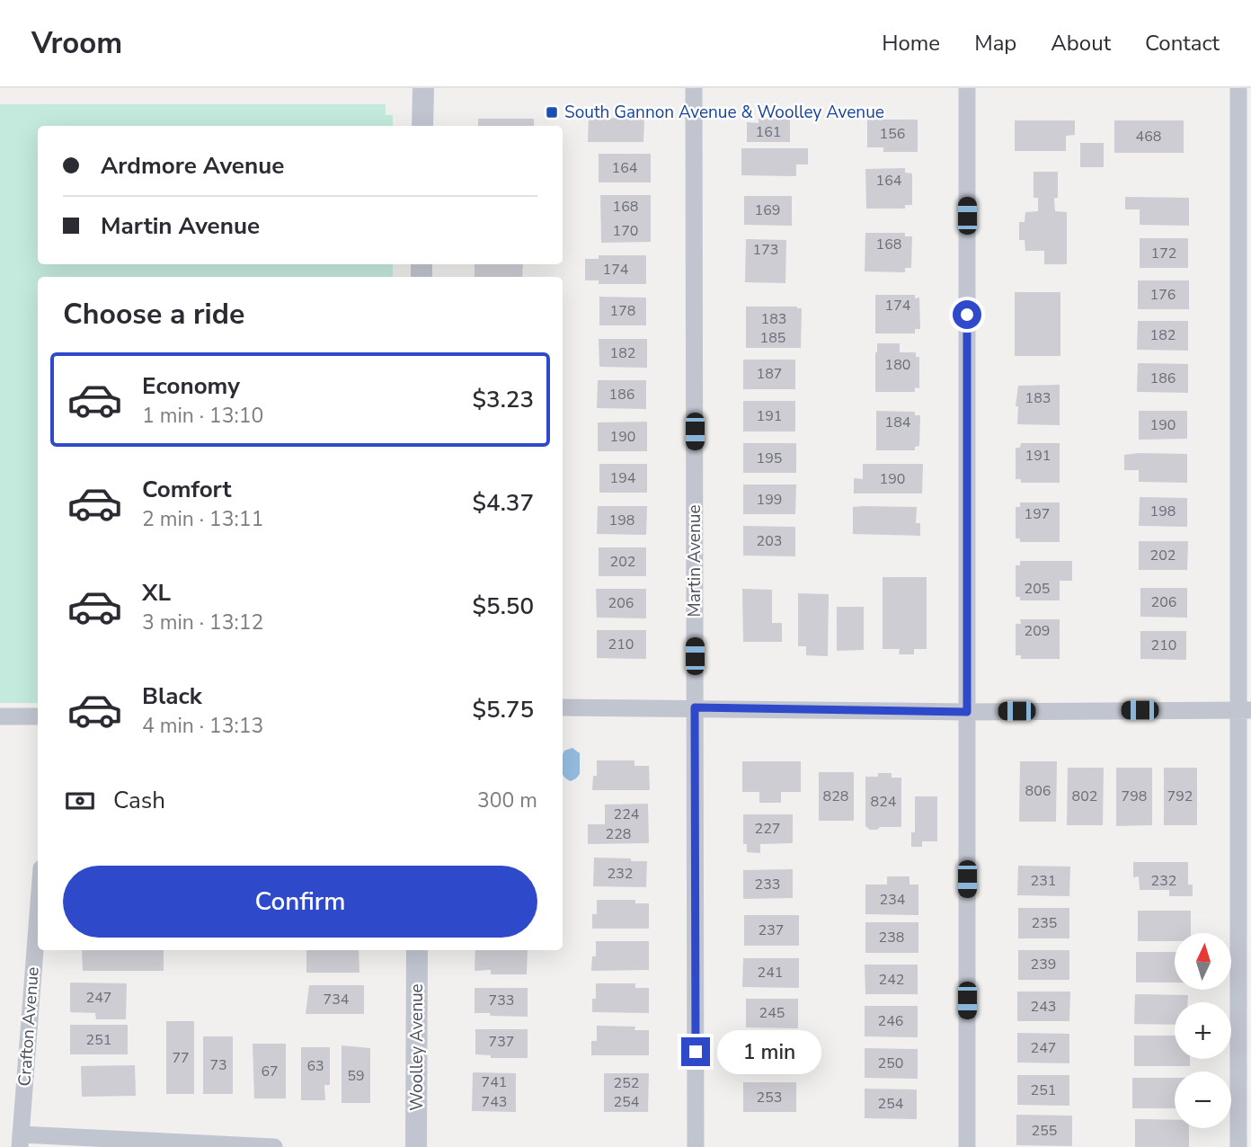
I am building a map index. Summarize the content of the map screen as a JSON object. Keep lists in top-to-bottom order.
{
  "streets": {
    "street": ["Martin Avenue", "Crafton Avenue", "Woolley Avenue"]
  },
  "places": {
    "transit": ["South Gannon Avenue & Woolley Avenue"]
  },
  "house_numbers": [
    "161",
    "156",
    "468",
    "164",
    "164",
    "168",
    "169",
    "170",
    "168",
    "173",
    "172",
    "174",
    "176",
    "174",
    "178",
    "183",
    "182",
    "185",
    "182",
    "180",
    "187",
    "186",
    "186",
    "183",
    "191",
    "184",
    "190",
    "190",
    "191",
    "195",
    "194",
    "190",
    "199",
    "198",
    "197",
    "198",
    "203",
    "202",
    "202",
    "205",
    "206",
    "206",
    "209",
    "210",
    "210",
    "806",
    "828",
    "802",
    "798",
    "792",
    "824",
    "224",
    "227",
    "228",
    "232",
    "231",
    "232",
    "233",
    "234",
    "235",
    "237",
    "238",
    "239",
    "241",
    "242",
    "247",
    "734",
    "733",
    "243",
    "245",
    "246",
    "251",
    "737",
    "247",
    "77",
    "250",
    "73",
    "63",
    "67",
    "59",
    "741",
    "252",
    "251",
    "253",
    "743",
    "254",
    "254",
    "255"
  ],
  "north": "top",
  "page": {
    "header": "Vroom",
    "nav": [
      "Home",
      "Map",
      "About",
      "Contact"
    ],
    "banner": ["Ardmore Avenue", "Martin Avenue"],
    "heading": "Choose a ride",
    "list": [
      {
        "name": "Economy",
        "note": "1 min · 13:10",
        "value": "$3.23"
      },
      {
        "name": "Comfort",
        "note": "2 min · 13:11",
        "value": "$4.37"
      },
      {
        "name": "XL",
        "note": "3 min · 13:12",
        "value": "$5.50"
      },
      {
        "name": "Black",
        "note": "4 min · 13:13",
        "value": "$5.75"
      }
    ],
    "pay": ["Cash", "300 m"],
    "buttons": "Confirm",
    "map_buttons": ["+", "−"],
    "bubble": "1 min"
  }
}
